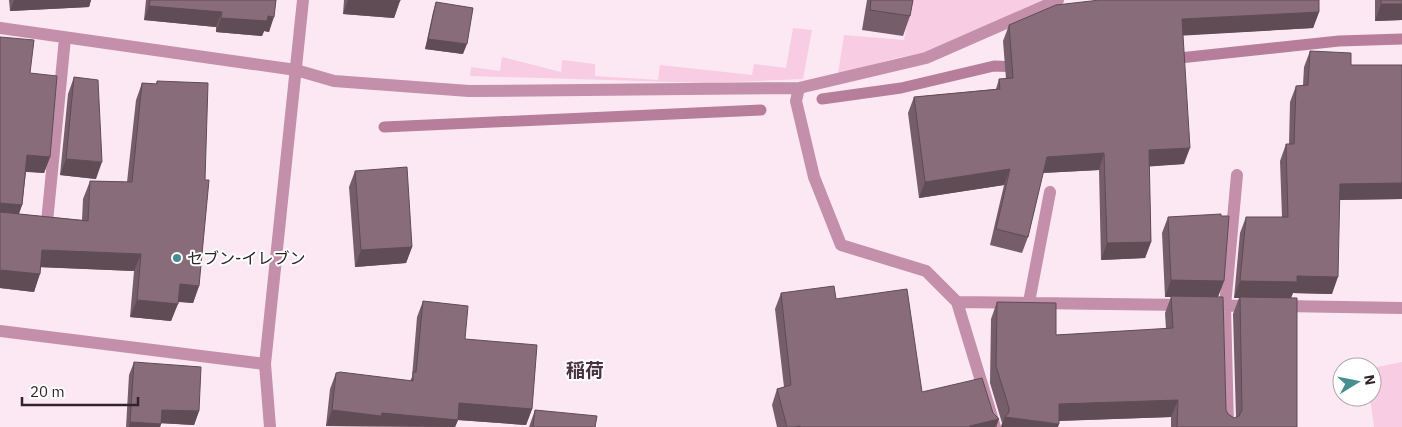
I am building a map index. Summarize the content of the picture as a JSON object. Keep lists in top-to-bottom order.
{
  "districts": ["稲荷"],
  "places": ["セブン-イレブン"],
  "scale_bar": "20 m",
  "north": "right"
}
